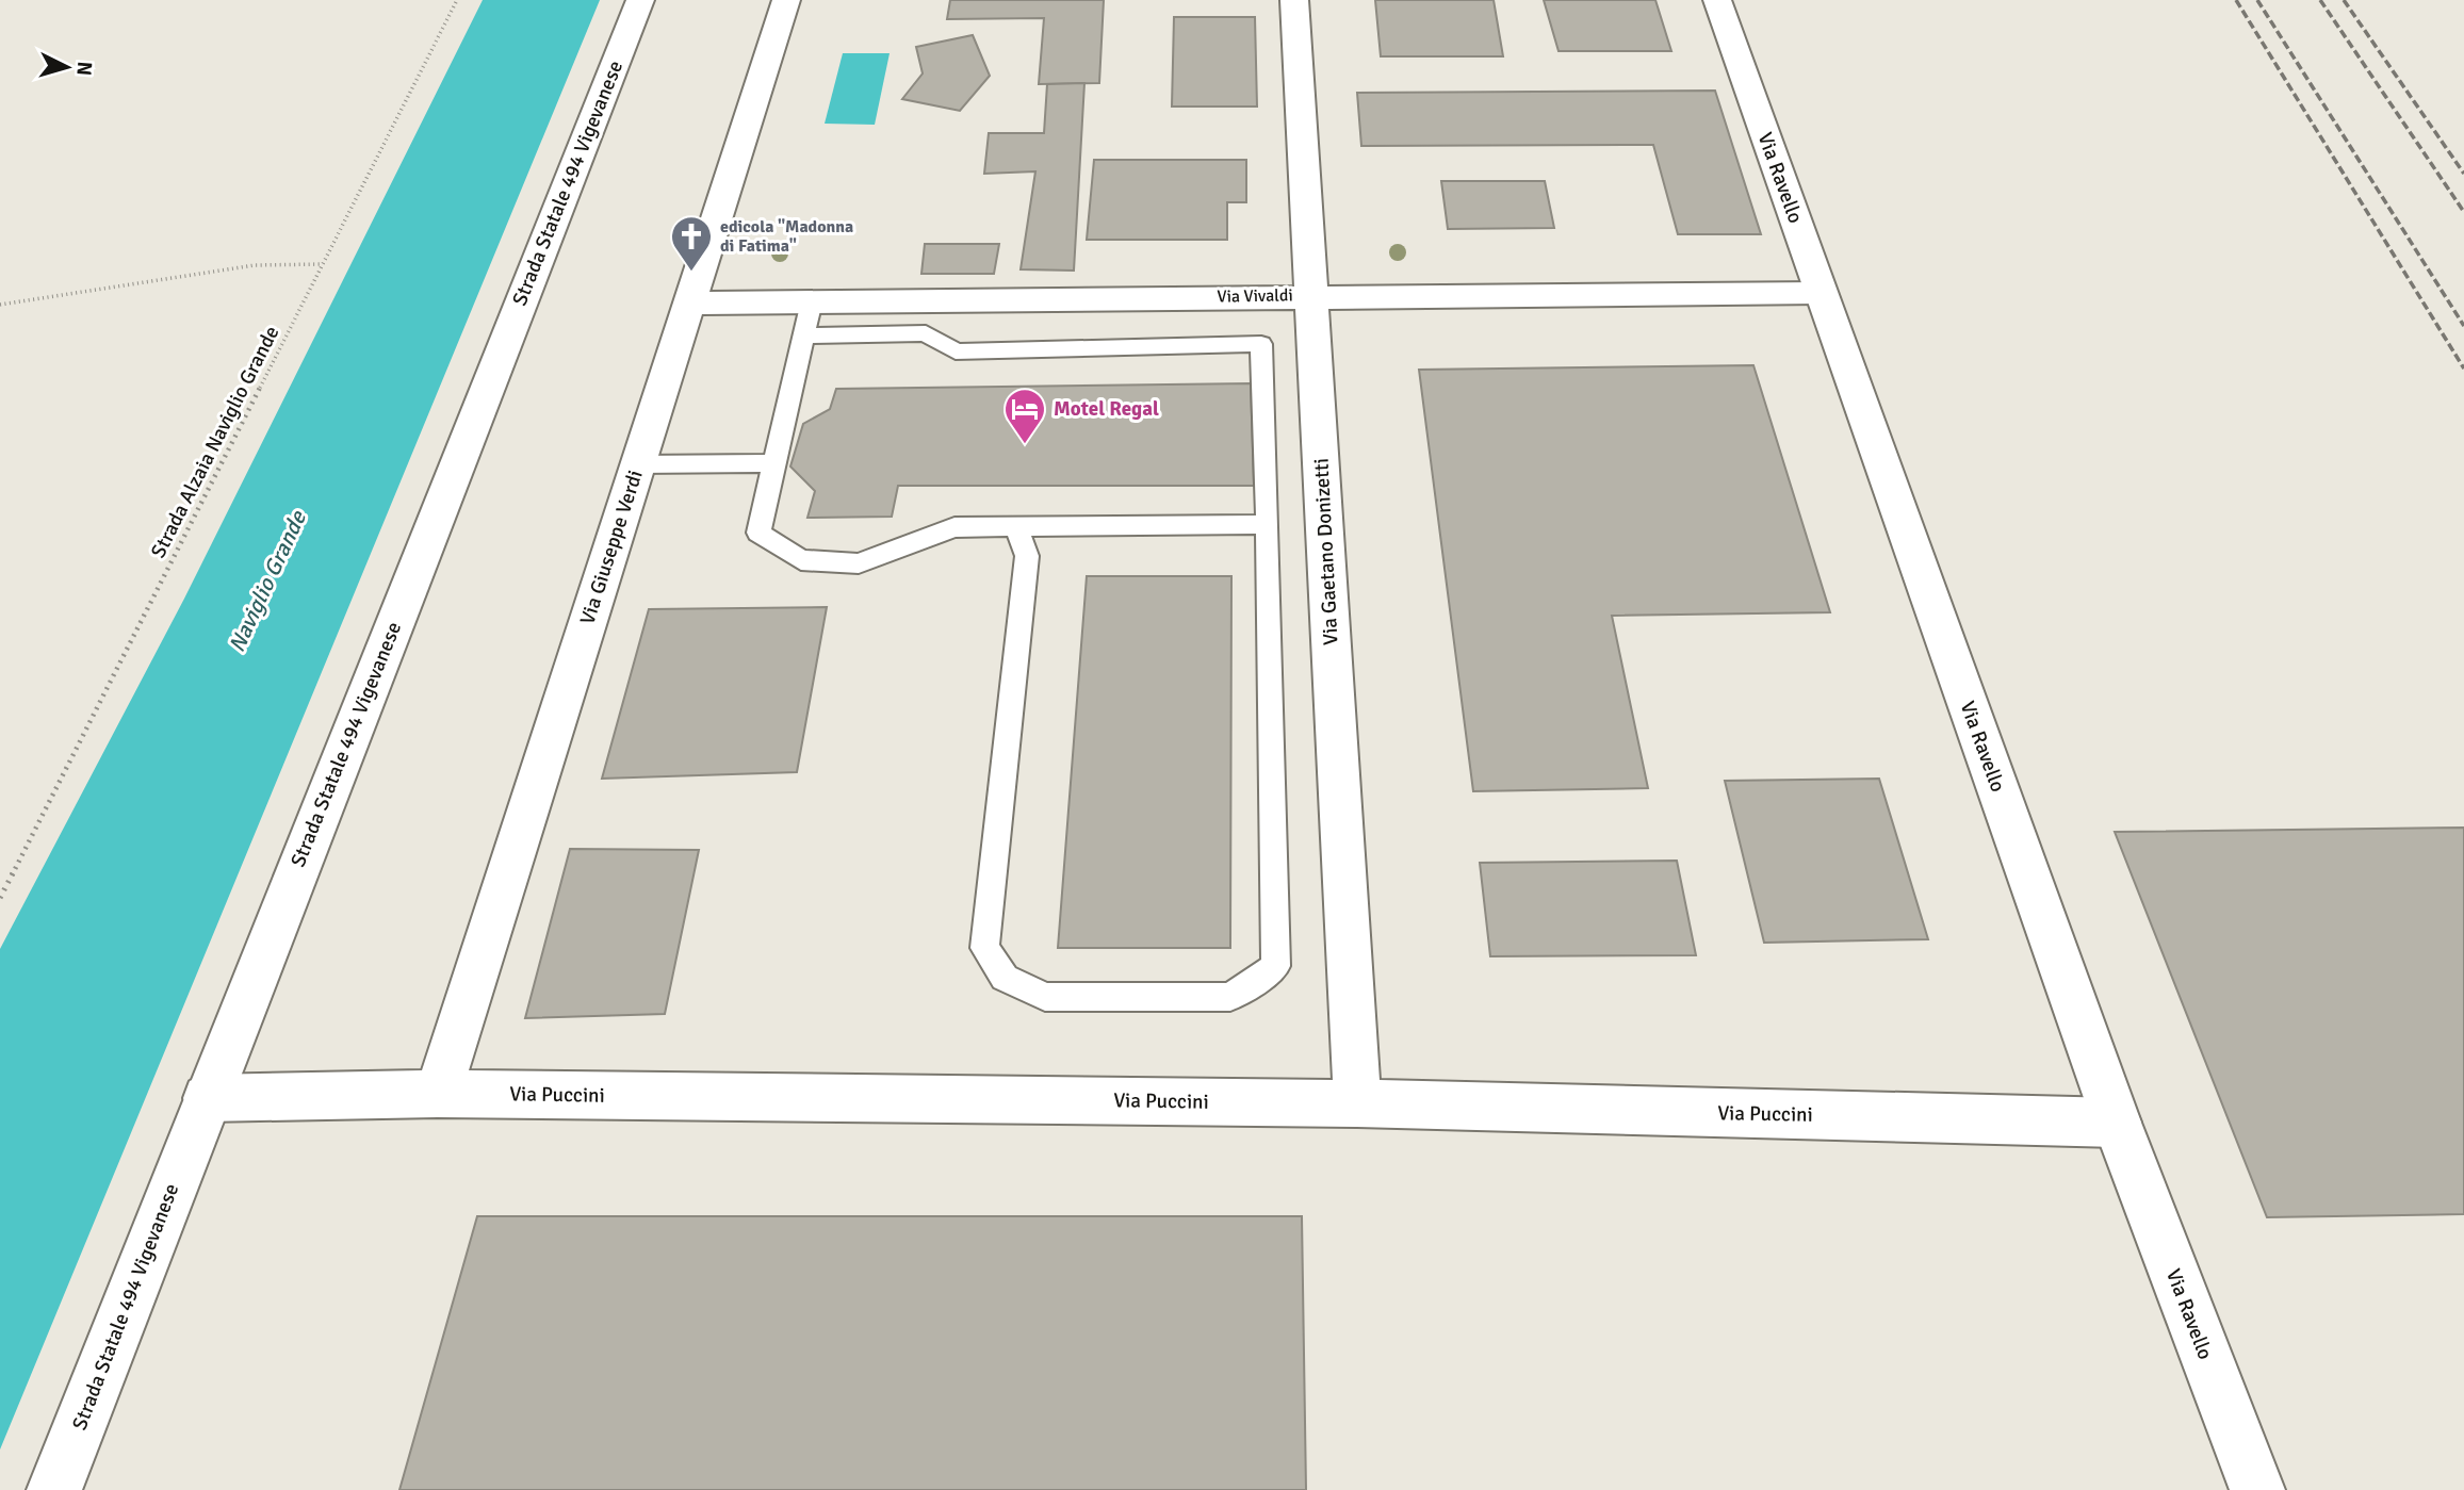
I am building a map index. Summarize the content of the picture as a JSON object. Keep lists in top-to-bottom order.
{
  "streets": {
    "street": [
      "Via Ravello",
      "Strada Statale 494 Vigevanese",
      "Via Vivaldi",
      "Via Giuseppe Verdi",
      "Via Gaetano Donizetti",
      "Via Puccini"
    ],
    "path": ["Strada Alzaia Naviglio Grande"]
  },
  "crossings": [
    ["Via Ravello", "Via Vivaldi"],
    ["Via Ravello", "Via Puccini"],
    ["Strada Statale 494 Vigevanese", "Via Puccini"],
    ["Via Vivaldi", "Via Giuseppe Verdi"],
    ["Via Vivaldi", "Via Gaetano Donizetti"],
    ["Via Giuseppe Verdi", "Via Puccini"],
    ["Via Gaetano Donizetti", "Via Puccini"]
  ],
  "water": ["Naviglio Grande"],
  "places": {
    "church": ["edicola \"Madonna di Fatima\""],
    "hotel": ["Motel Regal"]
  },
  "north": "right"
}
